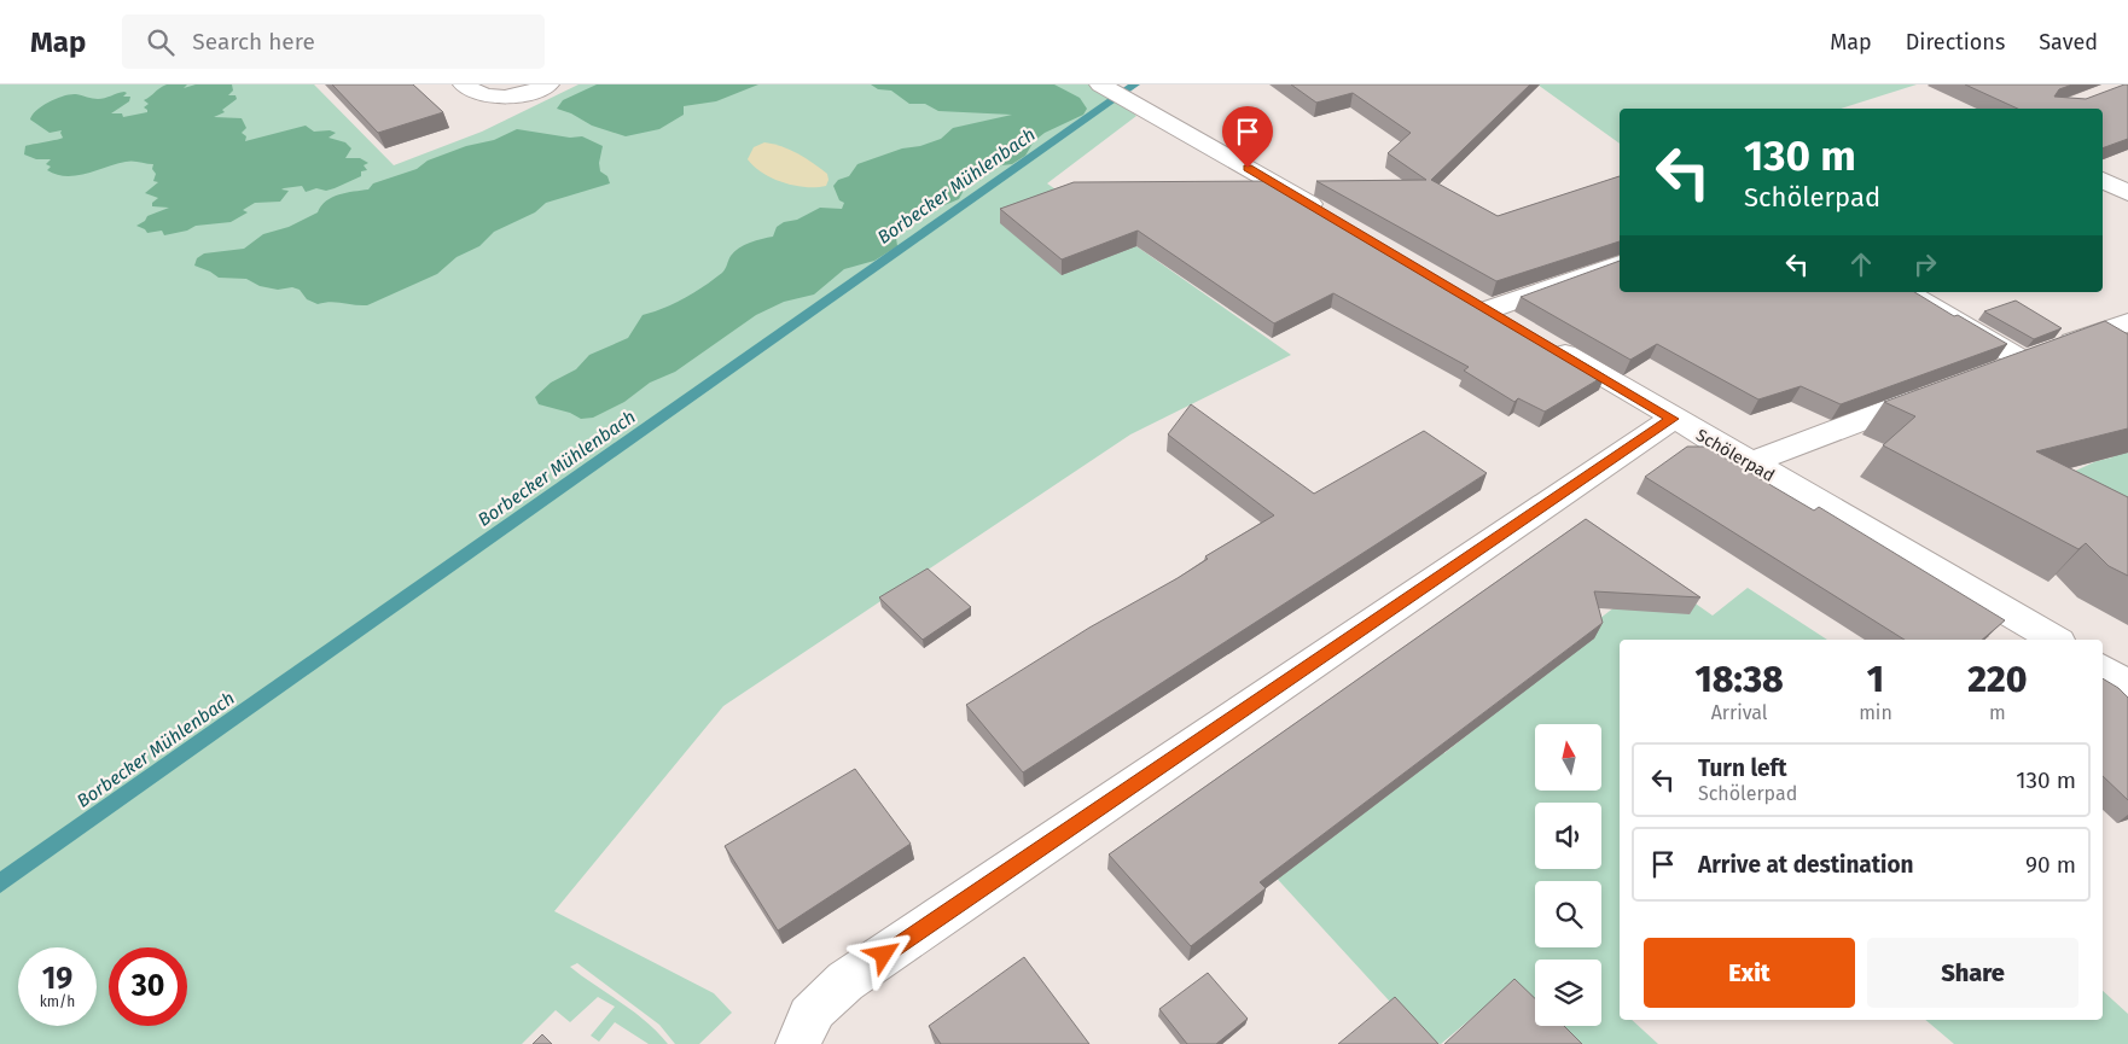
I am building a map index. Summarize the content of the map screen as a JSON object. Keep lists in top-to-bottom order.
{
  "streets": {
    "street": ["Schölerpad"]
  },
  "water": ["Borbecker Mühlenbach"],
  "north": "top",
  "page": {
    "header": "Map",
    "search": "Search here",
    "nav": ["Map", "Directions", "Saved"],
    "turn": ["130 m", "Schölerpad"],
    "eta": [
      "18:38",
      "Arrival",
      "1",
      "min",
      "220",
      "m"
    ],
    "list": [
      {
        "name": "Turn left",
        "note": "Schölerpad",
        "value": "130 m"
      },
      {
        "name": "Arrive at destination",
        "value": "90 m"
      }
    ],
    "buttons": ["Exit", "Share"],
    "speed": "19 km/h",
    "limit": "30"
  }
}
